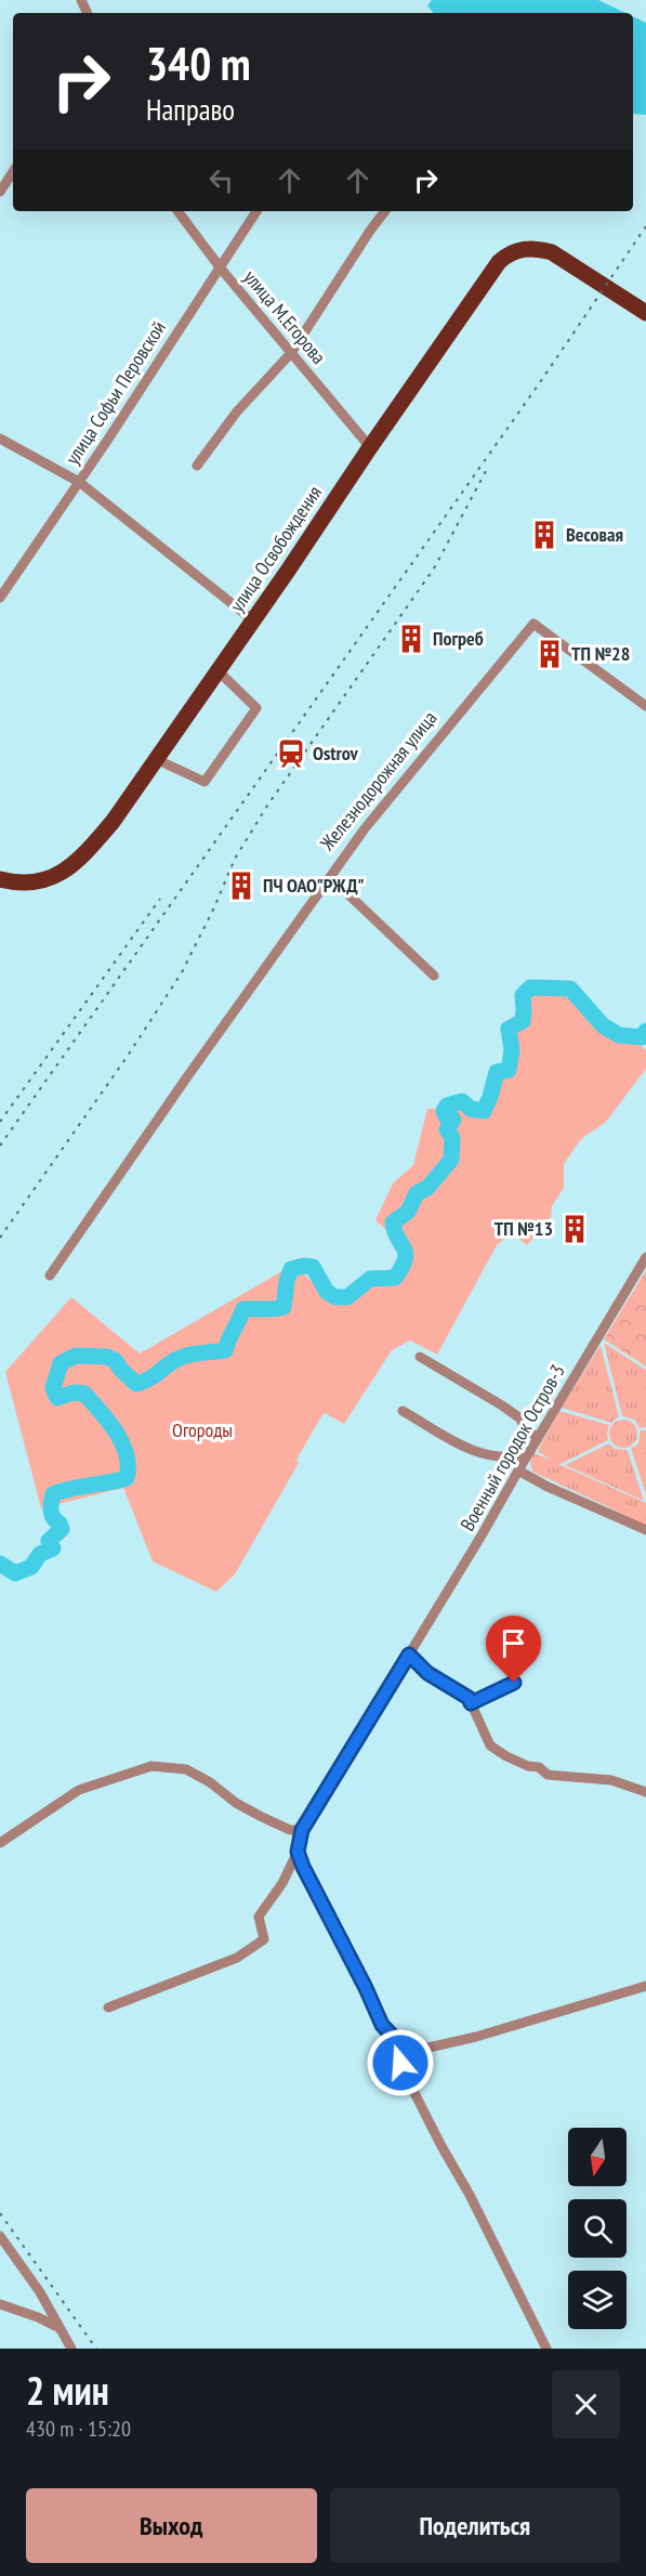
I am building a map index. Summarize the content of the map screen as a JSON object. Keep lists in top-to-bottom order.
{
  "streets": {
    "main road": ["улица Освобождения"],
    "street": [
      "улица М.Егорова",
      "улица Софьи Перовской",
      "Железнодорожная улица",
      "Военный городок Остров-3"
    ]
  },
  "crossings": [
    ["улица М.Егорова", "улица Софьи Перовской"],
    ["улица М.Егорова", "улица Освобождения"]
  ],
  "parks": ["Огороды"],
  "places": {
    "building": [
      "Весовая",
      "Погреб",
      "ТП №28",
      "ПЧ ОАО\"РЖД\"",
      "ТП №13"
    ],
    "station": ["Ostrov"]
  },
  "north": "bottom",
  "page": {
    "turn": ["340 m", "Направо"],
    "heading": ["2 мин", "430 m · 15:20"],
    "buttons": ["Выход", "Поделиться"]
  }
}
